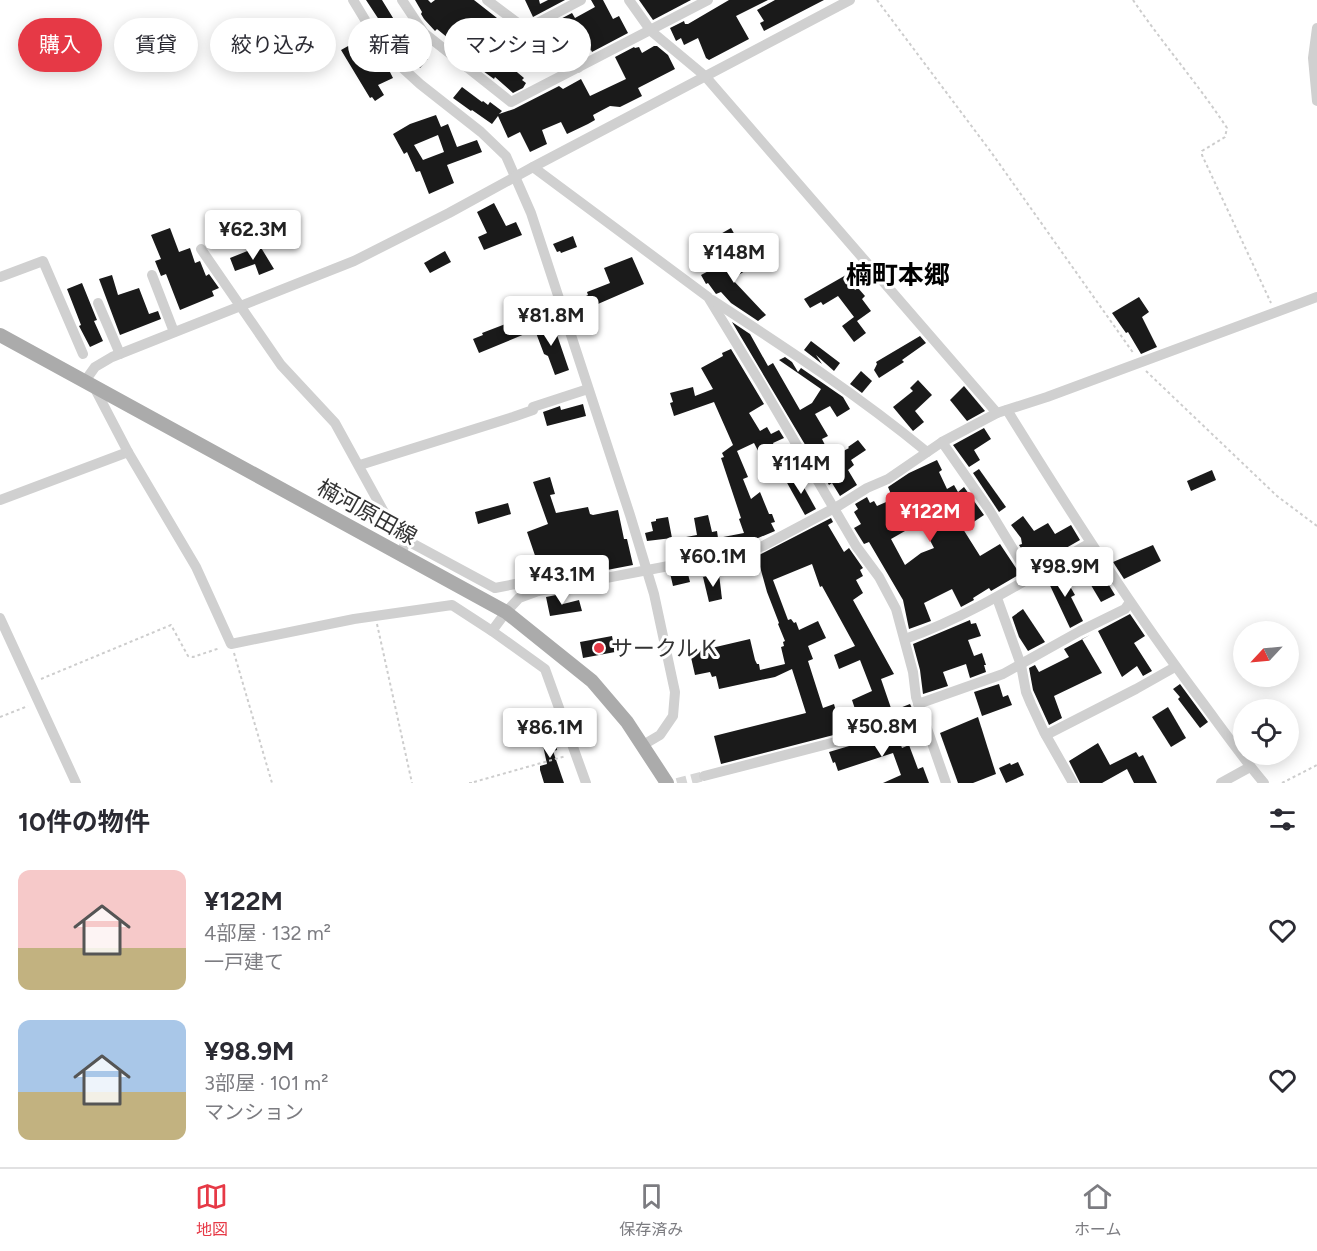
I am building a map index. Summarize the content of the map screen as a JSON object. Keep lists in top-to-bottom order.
{
  "streets": {
    "main road": ["楠河原田線"]
  },
  "districts": ["楠町本郷"],
  "places": ["サークルＫ"],
  "north": "bottom left",
  "page": {
    "chip": [
      "購入",
      "賃貸",
      "絞り込み",
      "新着",
      "マンション"
    ],
    "price": [
      "¥62.3M",
      "¥148M",
      "¥81.8M",
      "¥114M",
      "¥122M",
      "¥60.1M",
      "¥98.9M",
      "¥43.1M",
      "¥50.8M",
      "¥86.1M"
    ],
    "heading": "10件の物件",
    "list": [
      {
        "name": "¥122M",
        "note": "4部屋 · 132 m² · 一戸建て"
      },
      {
        "name": "¥98.9M",
        "note": "3部屋 · 101 m² · マンション"
      }
    ],
    "tabs": ["地図", "保存済み", "ホーム"]
  }
}
